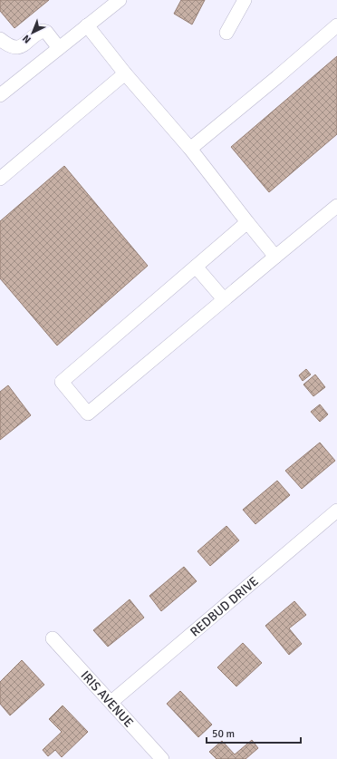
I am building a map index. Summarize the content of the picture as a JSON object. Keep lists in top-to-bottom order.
{
  "streets": {
    "street": ["REDBUD DRIVE", "IRIS AVENUE"]
  },
  "crossings": [
    ["REDBUD DRIVE", "IRIS AVENUE"]
  ],
  "scale_bar": "50 m",
  "north": "bottom left"
}
